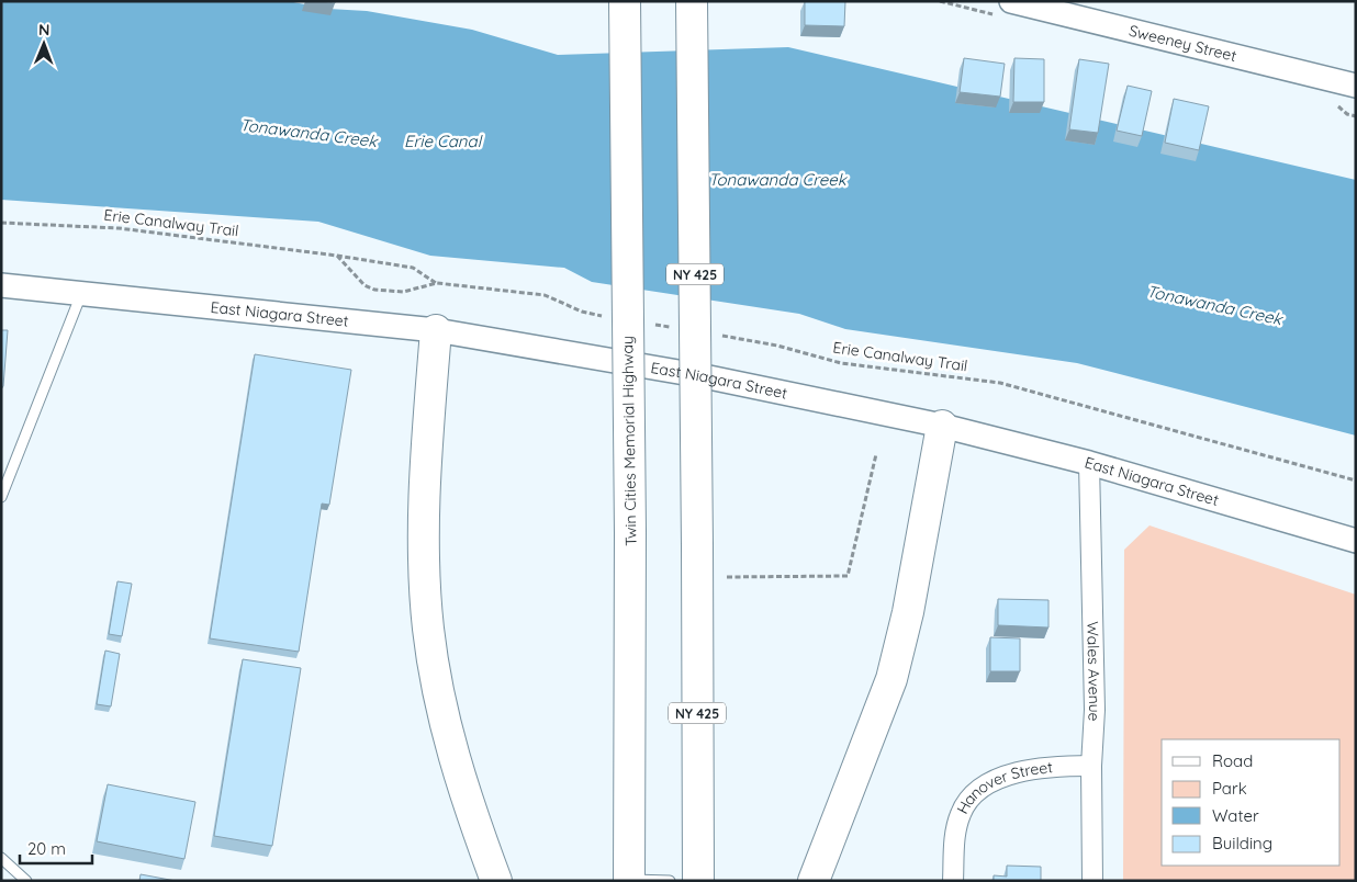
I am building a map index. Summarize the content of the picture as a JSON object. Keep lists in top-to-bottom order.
{
  "streets": {
    "main road": ["NY 425", "Twin Cities Memorial Highway"],
    "street": [
      "Sweeney Street",
      "East Niagara Street",
      "Wales Avenue",
      "Hanover Street"
    ],
    "path": ["Erie Canalway Trail"]
  },
  "crossings": [
    ["East Niagara Street", "Wales Avenue"],
    ["Wales Avenue", "Hanover Street"]
  ],
  "water": ["Tonawanda Creek", "Erie Canal"],
  "legend": [
    "Road",
    "Park",
    "Water",
    "Building"
  ],
  "scale_bar": "20 m",
  "north": "top"
}
